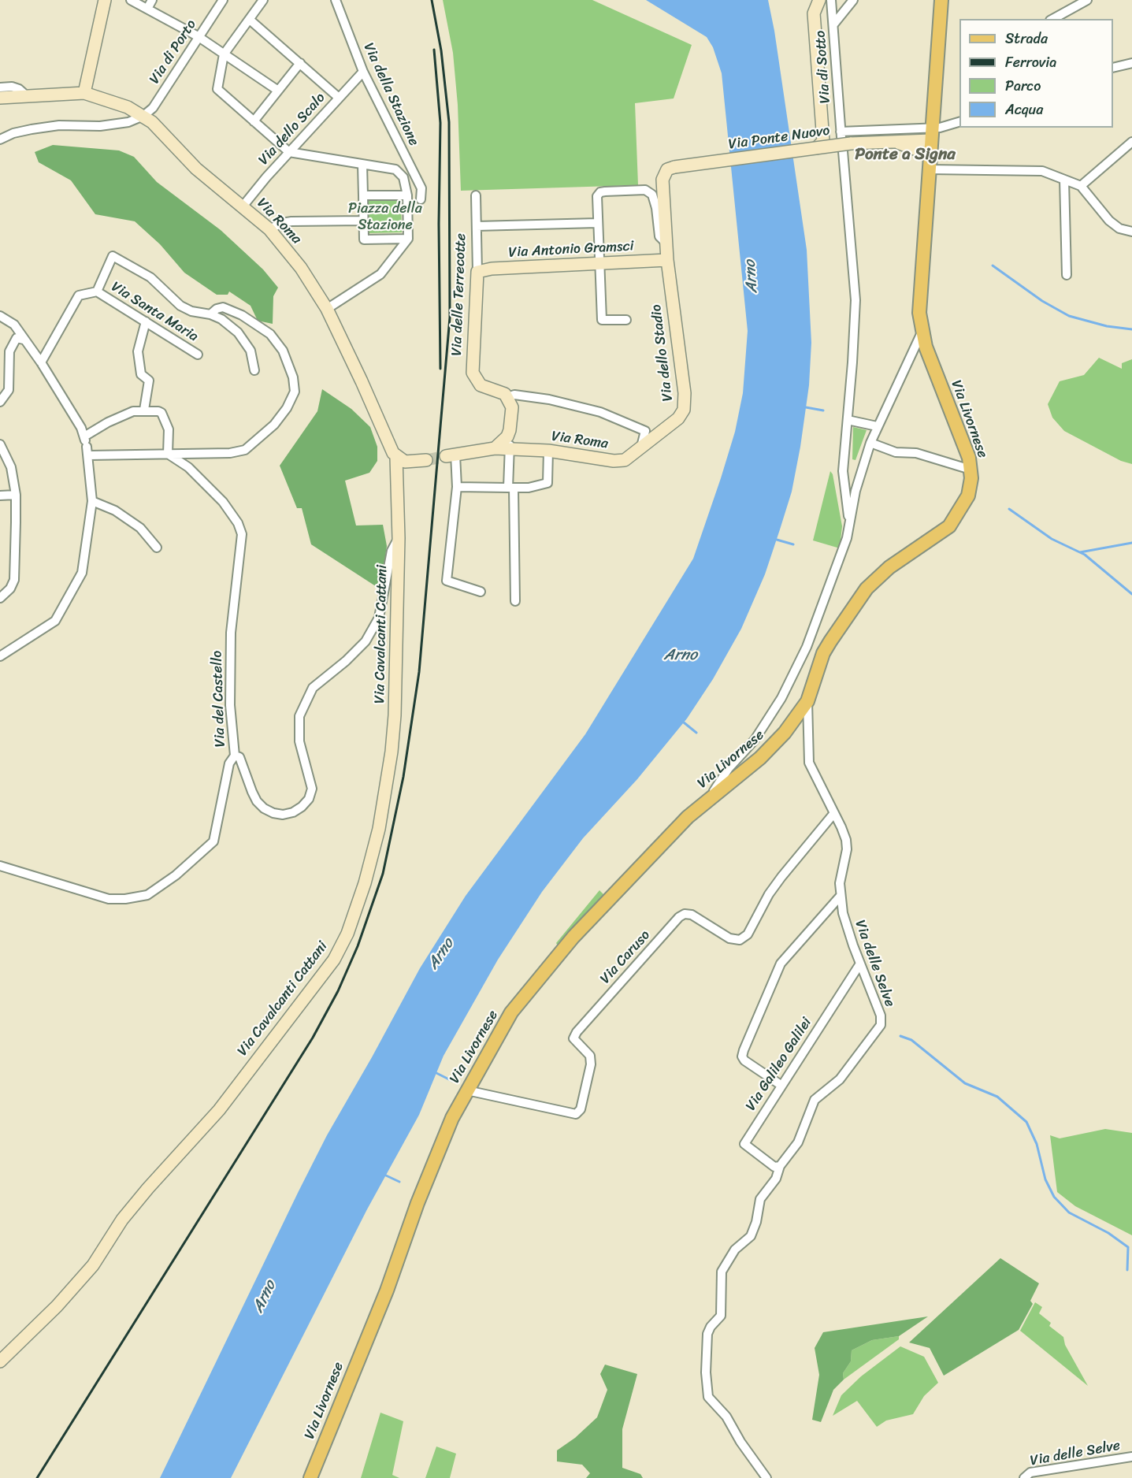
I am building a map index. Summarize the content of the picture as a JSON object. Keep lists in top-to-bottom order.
{
  "streets": {
    "main road": [
      "Via Ponte Nuovo",
      "Via Roma",
      "Via Antonio Gramsci",
      "Via delle Terrecotte",
      "Via dello Stadio",
      "Via Livornese",
      "Via Cavalcanti Cattani"
    ],
    "street": [
      "Via di Porto",
      "Via di Sotto",
      "Via della Stazione",
      "Via dello Scalo",
      "Via Santa Maria",
      "Via del Castello",
      "Via Caruso",
      "Via delle Selve",
      "Via Galileo Galilei"
    ]
  },
  "crossings": [
    ["Via di Porto", "Via Roma"],
    ["Via di Sotto", "Via Ponte Nuovo"],
    ["Via della Stazione", "Via dello Scalo"],
    ["Via dello Scalo", "Via Roma"],
    ["Via Ponte Nuovo", "Via dello Stadio"],
    ["Via Ponte Nuovo", "Via Livornese"],
    ["Via Roma", "Via dello Stadio"],
    ["Via Roma", "Via Cavalcanti Cattani"],
    ["Via Antonio Gramsci", "Via delle Terrecotte"],
    ["Via Antonio Gramsci", "Via dello Stadio"],
    ["Via Livornese", "Via Caruso"],
    ["Via Livornese", "Via delle Selve"],
    ["Via Cavalcanti Cattani", "Via del Castello"],
    ["Via Caruso", "Via delle Selve"],
    ["Via delle Selve", "Via Galileo Galilei"]
  ],
  "districts": ["Ponte a Signa"],
  "water": ["Arno"],
  "parks": ["Piazza della Stazione"],
  "legend": [
    "Strada",
    "Ferrovia",
    "Parco",
    "Acqua"
  ]
}
